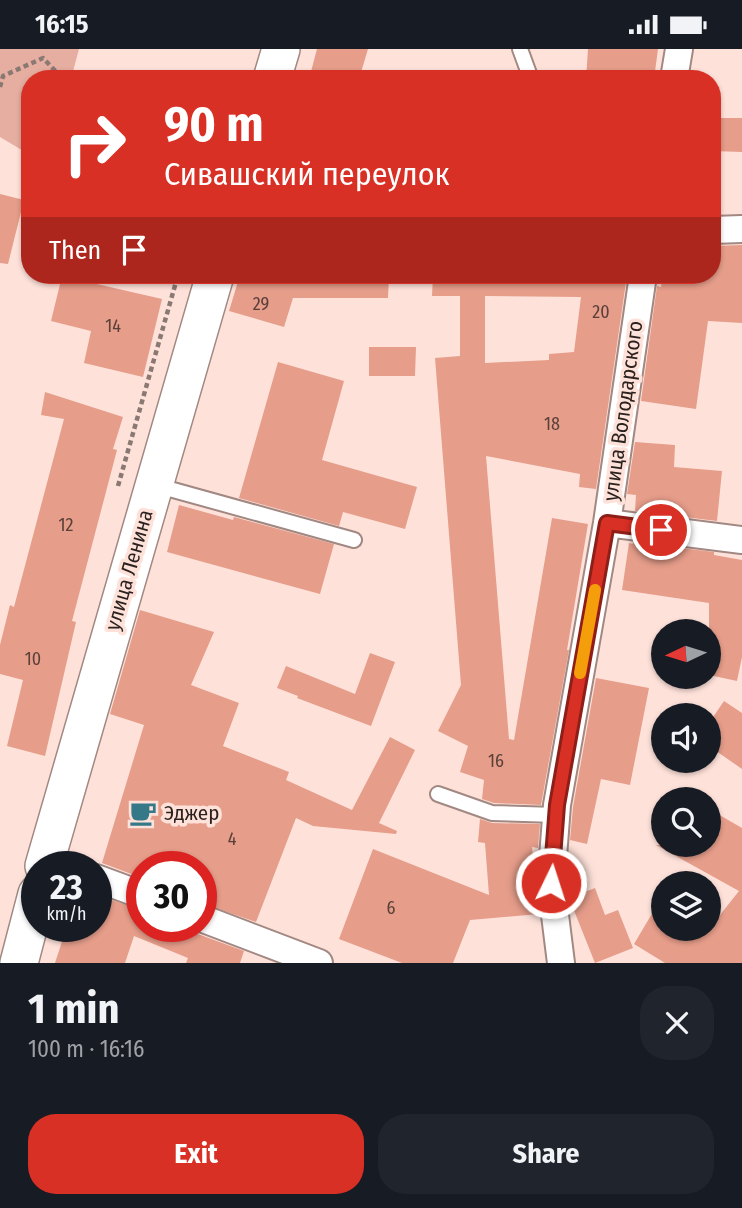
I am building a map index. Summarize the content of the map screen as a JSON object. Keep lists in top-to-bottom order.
{
  "streets": {
    "main road": ["улица Ленина"],
    "street": ["улица Володарского"]
  },
  "places": {
    "cafe": ["Эджер"]
  },
  "house_numbers": [
    "29",
    "20",
    "14",
    "18",
    "12",
    "10",
    "16",
    "4",
    "6"
  ],
  "north": "left",
  "page": {
    "status": "16:15",
    "turn": ["90 m", "Сивашский переулок"],
    "then": "Then",
    "speed": "23 km/h",
    "limit": "30",
    "heading": ["1 min", "100 m · 16:16"],
    "buttons": ["Exit", "Share"]
  }
}
